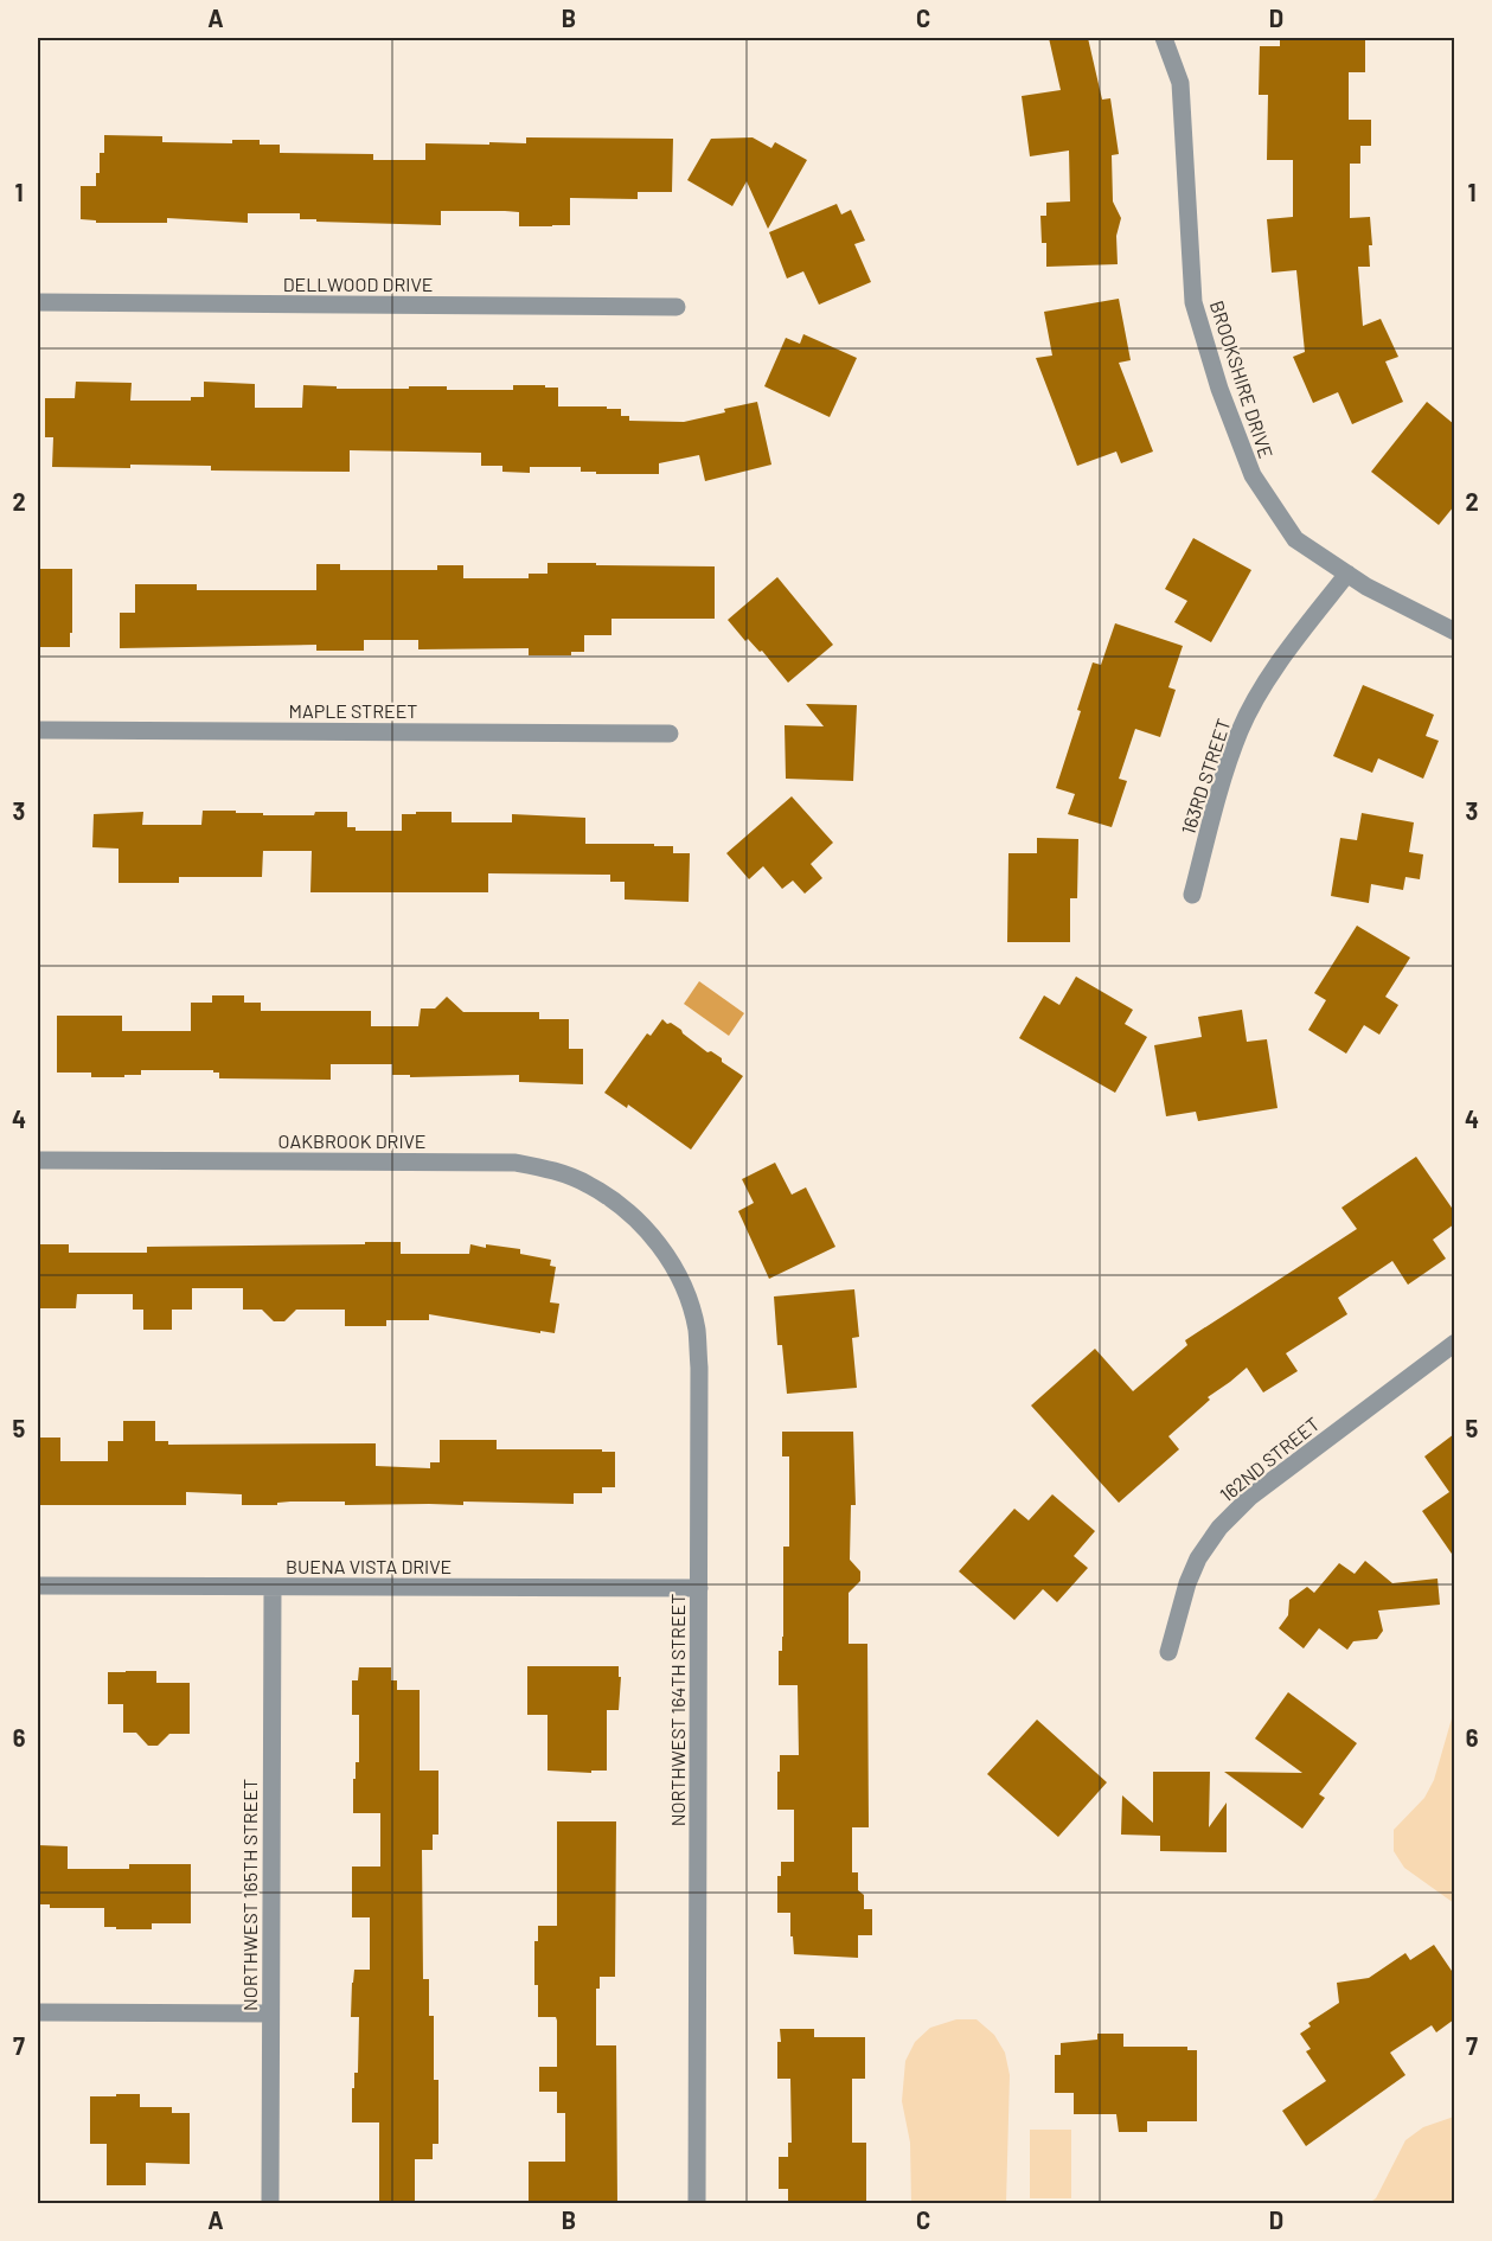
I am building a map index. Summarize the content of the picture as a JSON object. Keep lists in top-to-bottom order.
{
  "streets": {
    "street": [
      "DELLWOOD DRIVE",
      "BROOKSHIRE DRIVE",
      "MAPLE STREET",
      "163RD STREET",
      "OAKBROOK DRIVE",
      "162ND STREET",
      "BUENA VISTA DRIVE",
      "NORTHWEST 164TH STREET",
      "NORTHWEST 165TH STREET"
    ]
  },
  "crossings": [
    ["BROOKSHIRE DRIVE", "163RD STREET"],
    ["OAKBROOK DRIVE", "NORTHWEST 164TH STREET"],
    ["BUENA VISTA DRIVE", "NORTHWEST 164TH STREET"],
    ["BUENA VISTA DRIVE", "NORTHWEST 165TH STREET"]
  ],
  "grid": {
    "columns": [
      "A",
      "B",
      "C",
      "D"
    ],
    "rows": [
      "1",
      "2",
      "3",
      "4",
      "5",
      "6",
      "7"
    ]
  }
}
